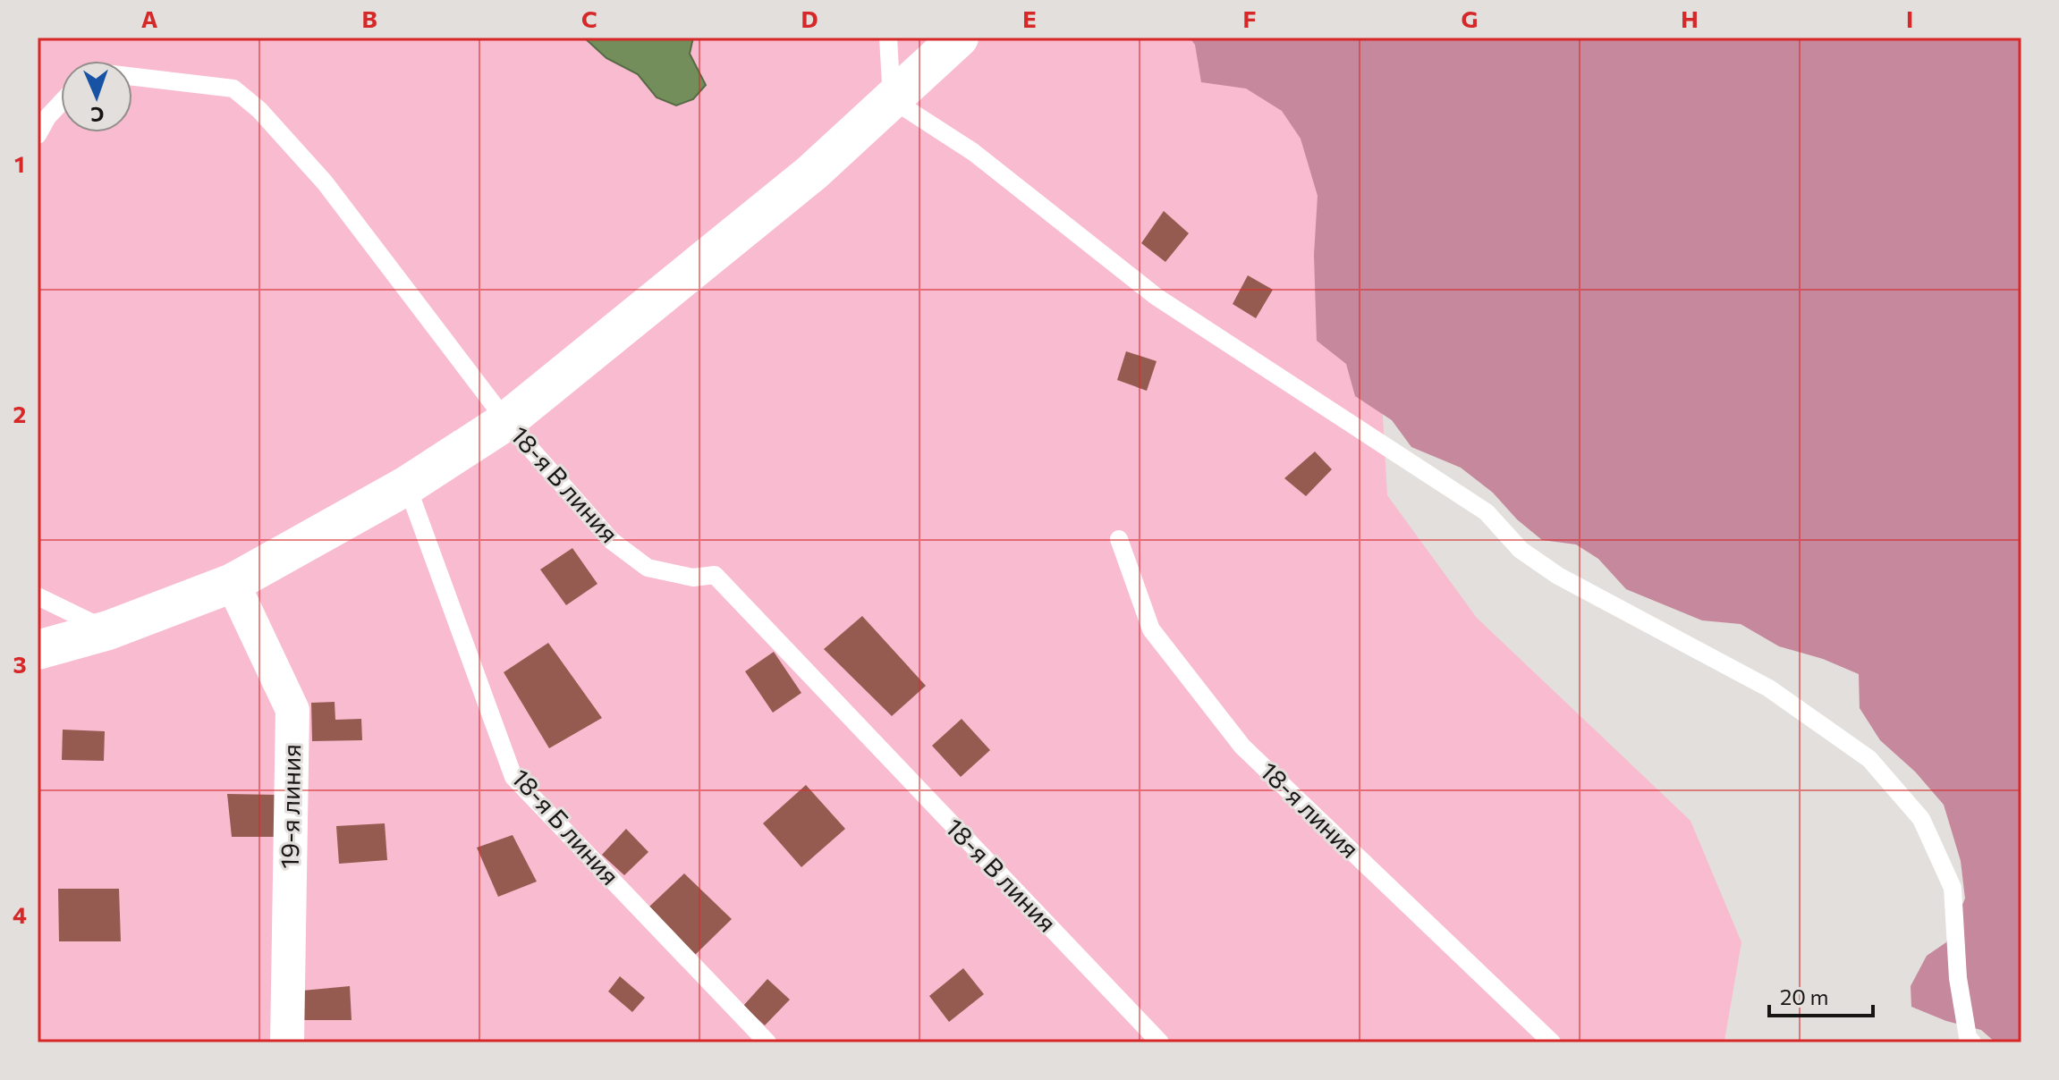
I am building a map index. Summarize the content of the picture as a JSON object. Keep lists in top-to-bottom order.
{
  "streets": {
    "street": ["19-я линия"],
    "lane": ["18-я В линия", "18-я линия", "18-я Б линия"]
  },
  "scale_bar": "20 m",
  "north": "bottom",
  "grid": {
    "columns": [
      "A",
      "B",
      "C",
      "D",
      "E",
      "F",
      "G",
      "H",
      "I"
    ],
    "rows": [
      "1",
      "2",
      "3",
      "4"
    ]
  }
}
